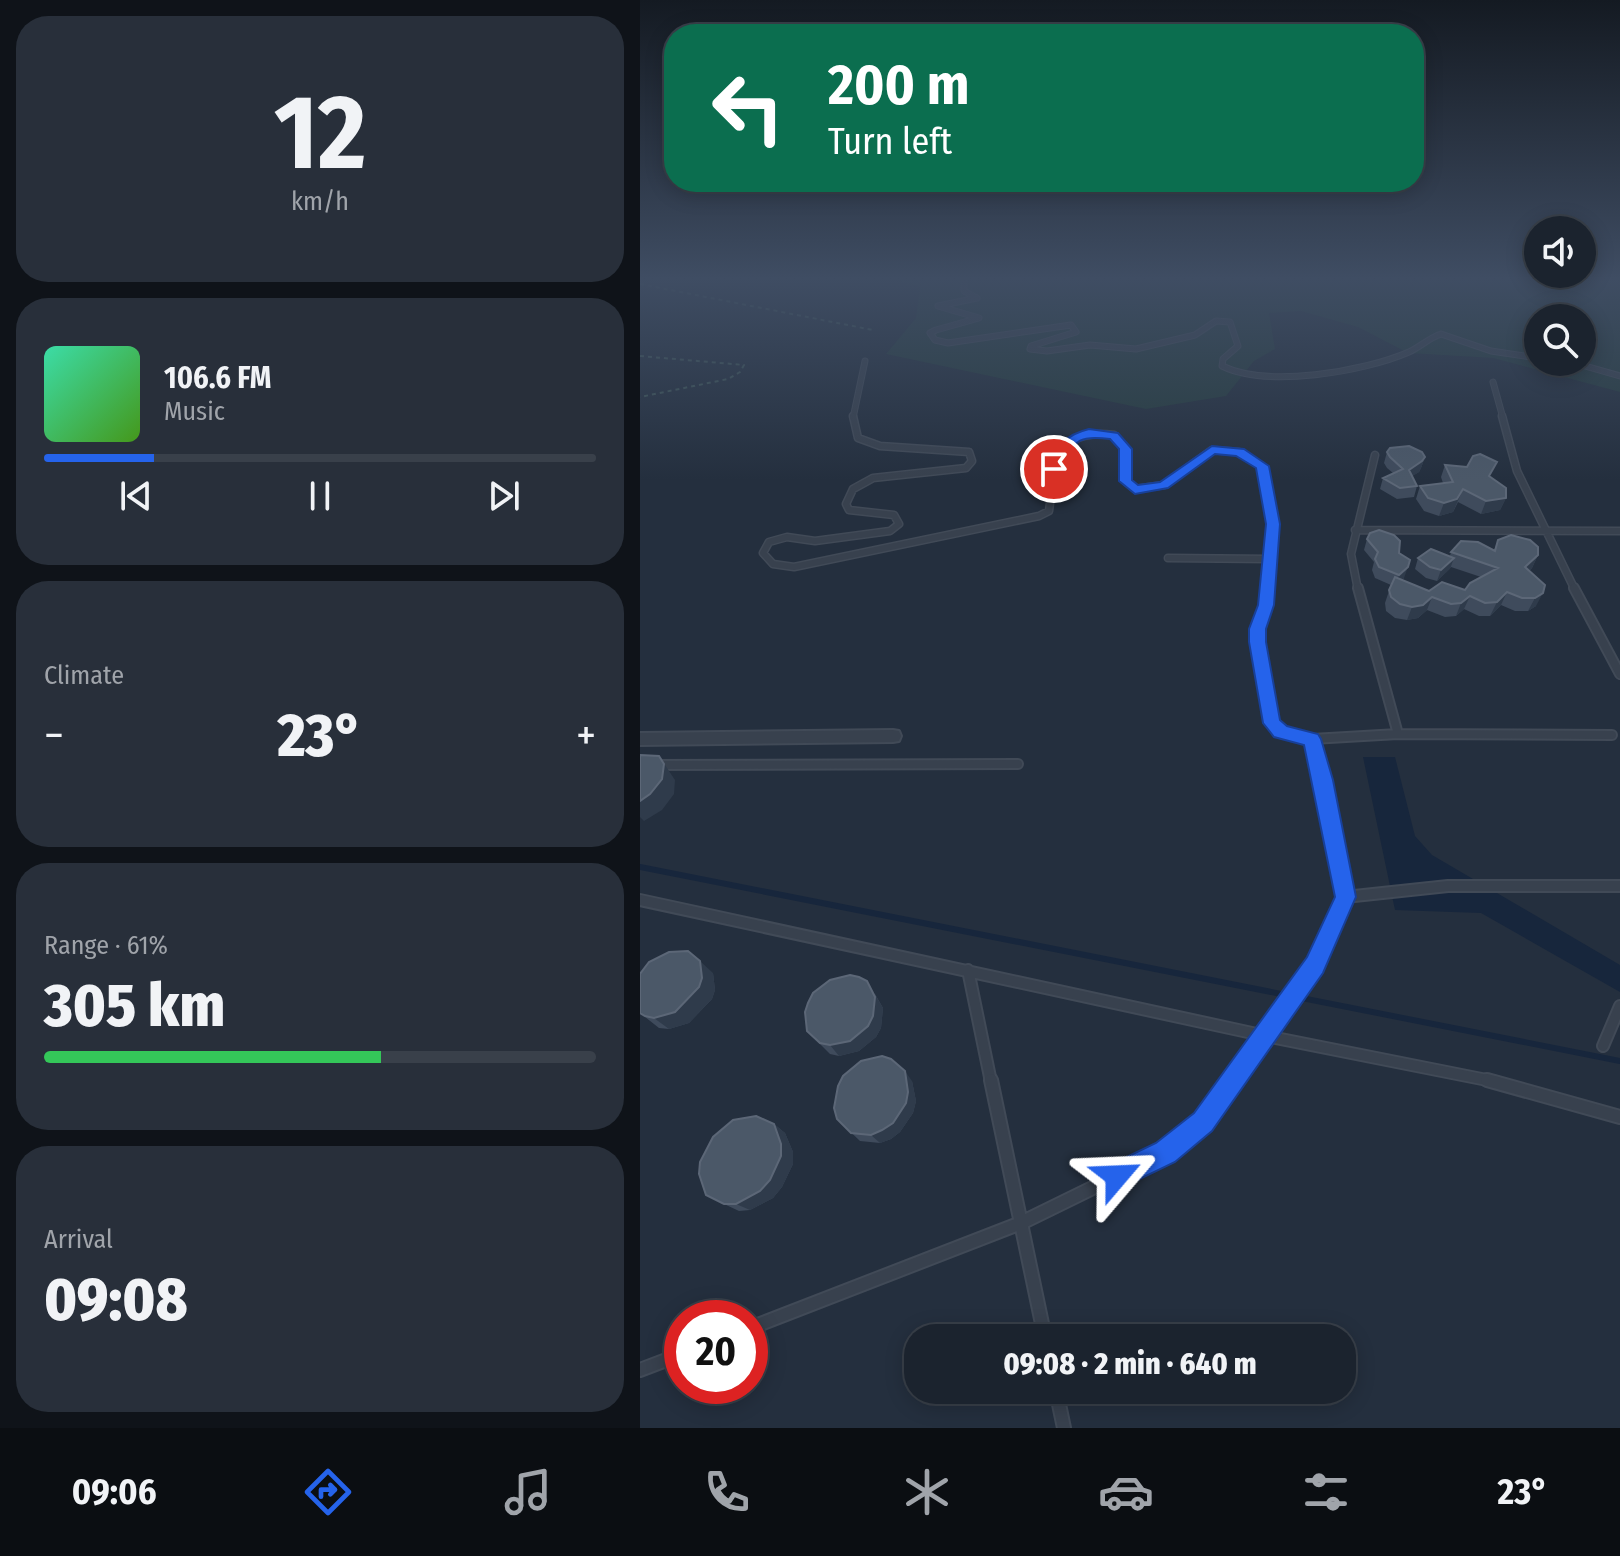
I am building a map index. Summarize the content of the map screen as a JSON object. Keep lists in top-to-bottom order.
{
  "page": {
    "tile": [
      ["12", "km/h"],
      "Climate",
      ["Range · 61%", "305 km"],
      ["Arrival", "09:08"]
    ],
    "turn": ["200 m", "Turn left"],
    "song": ["106.6 FM", "Music"],
    "heat": ["−", "23°", "+"],
    "limit": "20",
    "trip": "09:08 · 2 min · 640 m",
    "tabs": ["09:06", "23°"]
  }
}
